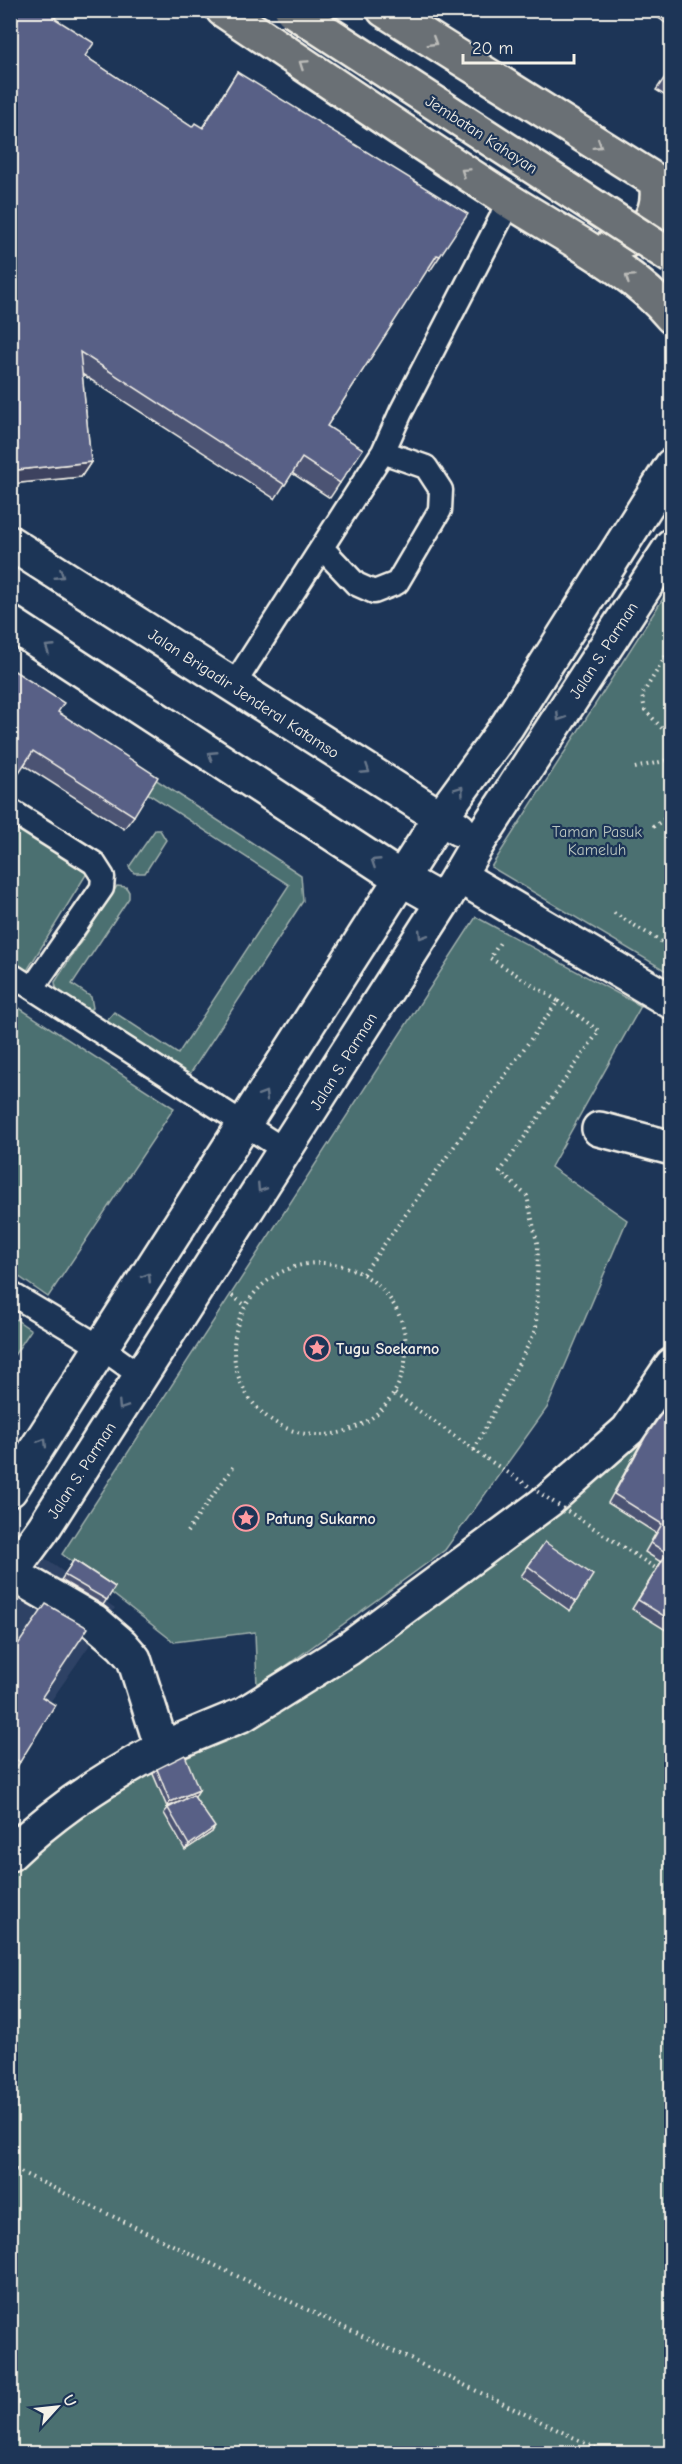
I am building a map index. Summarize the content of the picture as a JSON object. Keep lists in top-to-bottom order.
{
  "streets": {
    "highway": ["Jembatan Kahayan"],
    "street": ["Jalan S. Parman", "Jalan Brigadir Jenderal Katamso"]
  },
  "crossings": [
    ["Jalan S. Parman", "Jalan Brigadir Jenderal Katamso"]
  ],
  "parks": ["Taman Pasuk Kameluh"],
  "places": {
    "place": ["Tugu Soekarno", "Patung Sukarno"]
  },
  "scale_bar": "20 m",
  "north": "top right"
}
